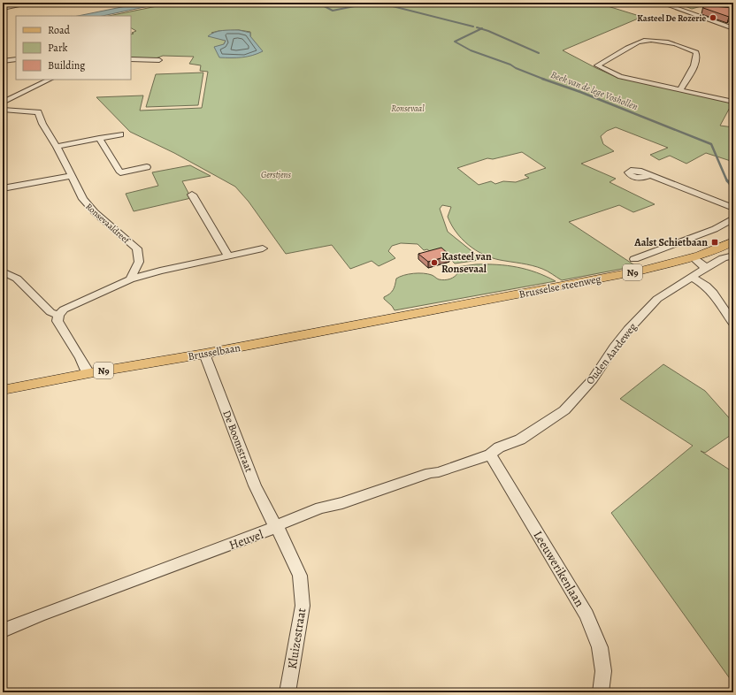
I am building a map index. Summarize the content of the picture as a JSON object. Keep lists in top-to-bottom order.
{
  "streets": {
    "main road": ["N9", "Brusselse steenweg", "Brusselbaan"],
    "street": [
      "Ronsevaaldreef",
      "Ouden Aardeweg",
      "De Boomstraat",
      "Heuvel",
      "Leeuwerikenlaan",
      "Kluizestraat"
    ]
  },
  "crossings": [
    ["Brusselse steenweg", "Brusselbaan"],
    ["Brusselbaan", "De Boomstraat"],
    ["Ouden Aardeweg", "Heuvel"],
    ["Ouden Aardeweg", "Leeuwerikenlaan"],
    ["De Boomstraat", "Heuvel"],
    ["De Boomstraat", "Kluizestraat"],
    ["Heuvel", "Leeuwerikenlaan"],
    ["Heuvel", "Kluizestraat"]
  ],
  "water": ["Beek van de lege Voshollen"],
  "parks": ["Ronsevaal", "Gerstjens"],
  "places": {
    "other": ["Kasteel De Rozerie", "Kasteel van Ronsevaal"],
    "transit": ["Aalst Schietbaan"]
  },
  "legend": ["Road", "Park", "Building"]
}
